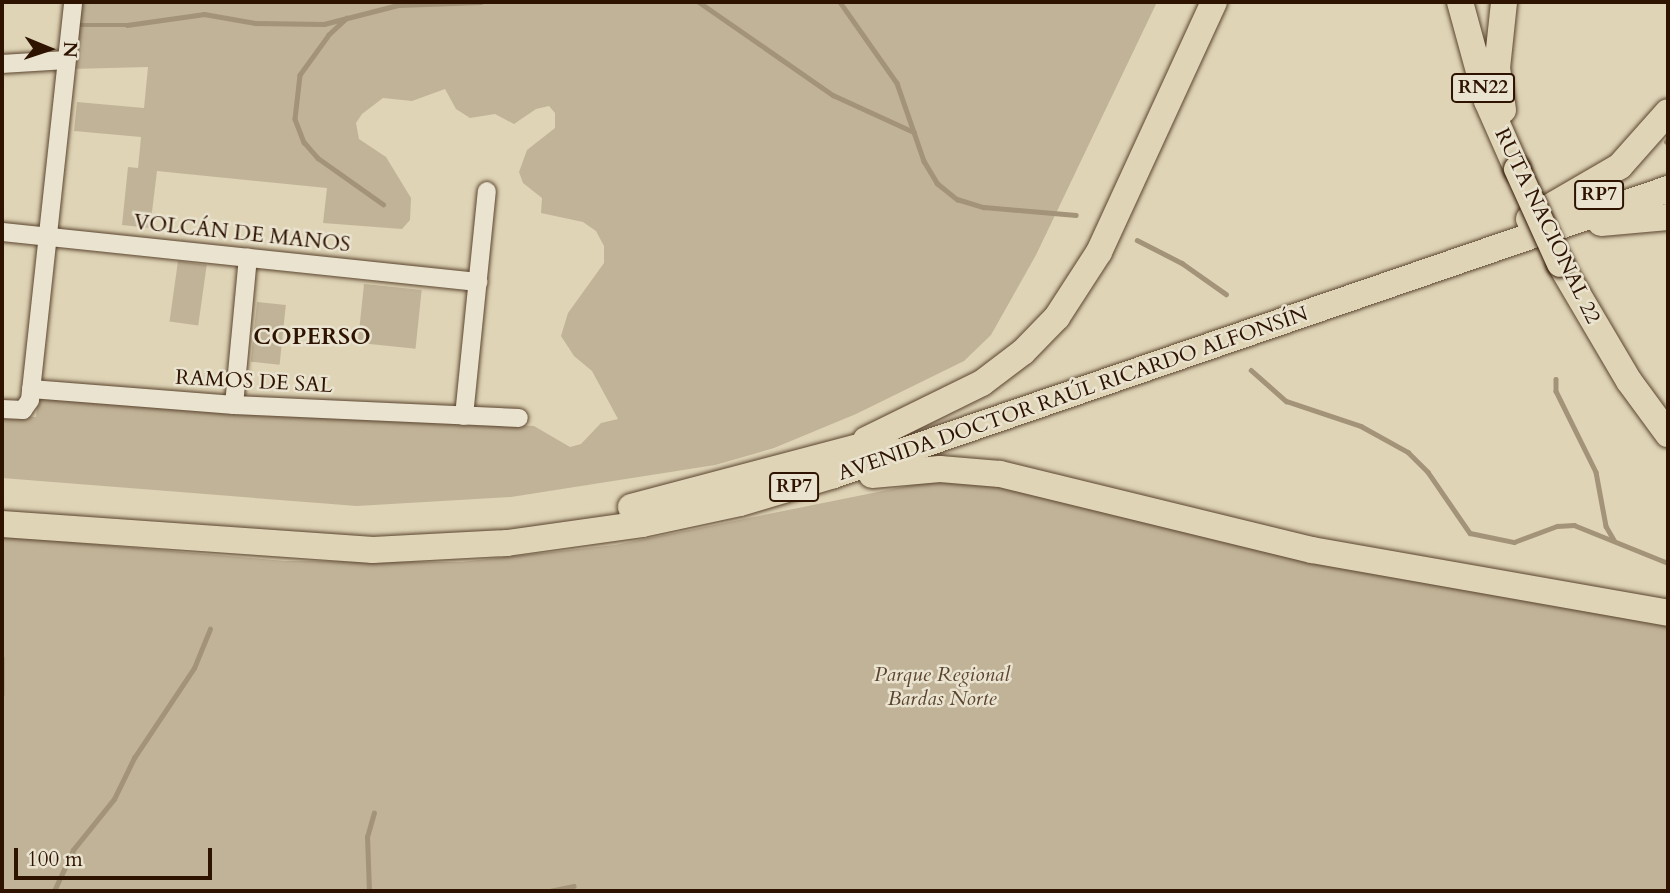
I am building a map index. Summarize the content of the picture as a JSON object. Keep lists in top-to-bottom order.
{
  "streets": {
    "highway": [
      "RN22",
      "RP7",
      "RUTA NACIONAL 22",
      "AVENIDA DOCTOR RAÚL RICARDO ALFONSÍN"
    ],
    "street": ["VOLCÁN DE MANOS", "RAMOS DE SAL"]
  },
  "crossings": [
    ["RP7", "AVENIDA DOCTOR RAÚL RICARDO ALFONSÍN"]
  ],
  "districts": ["COPERSO"],
  "parks": ["Parque Regional Bardas Norte"],
  "scale_bar": "100 m",
  "north": "right"
}
